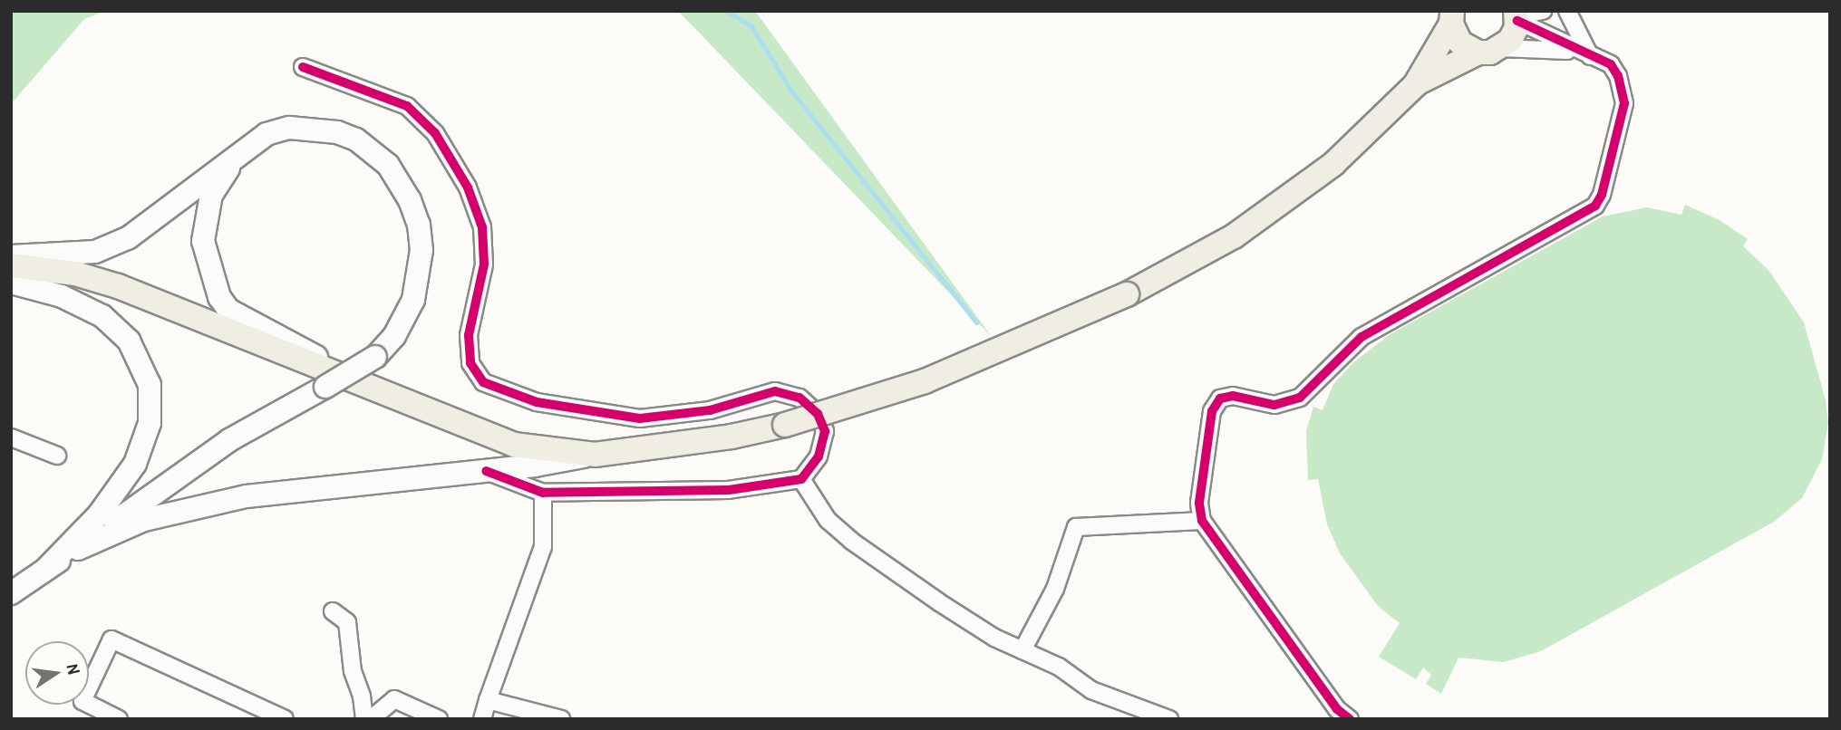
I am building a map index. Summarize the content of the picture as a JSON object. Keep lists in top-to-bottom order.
{
  "north": "right"
}
